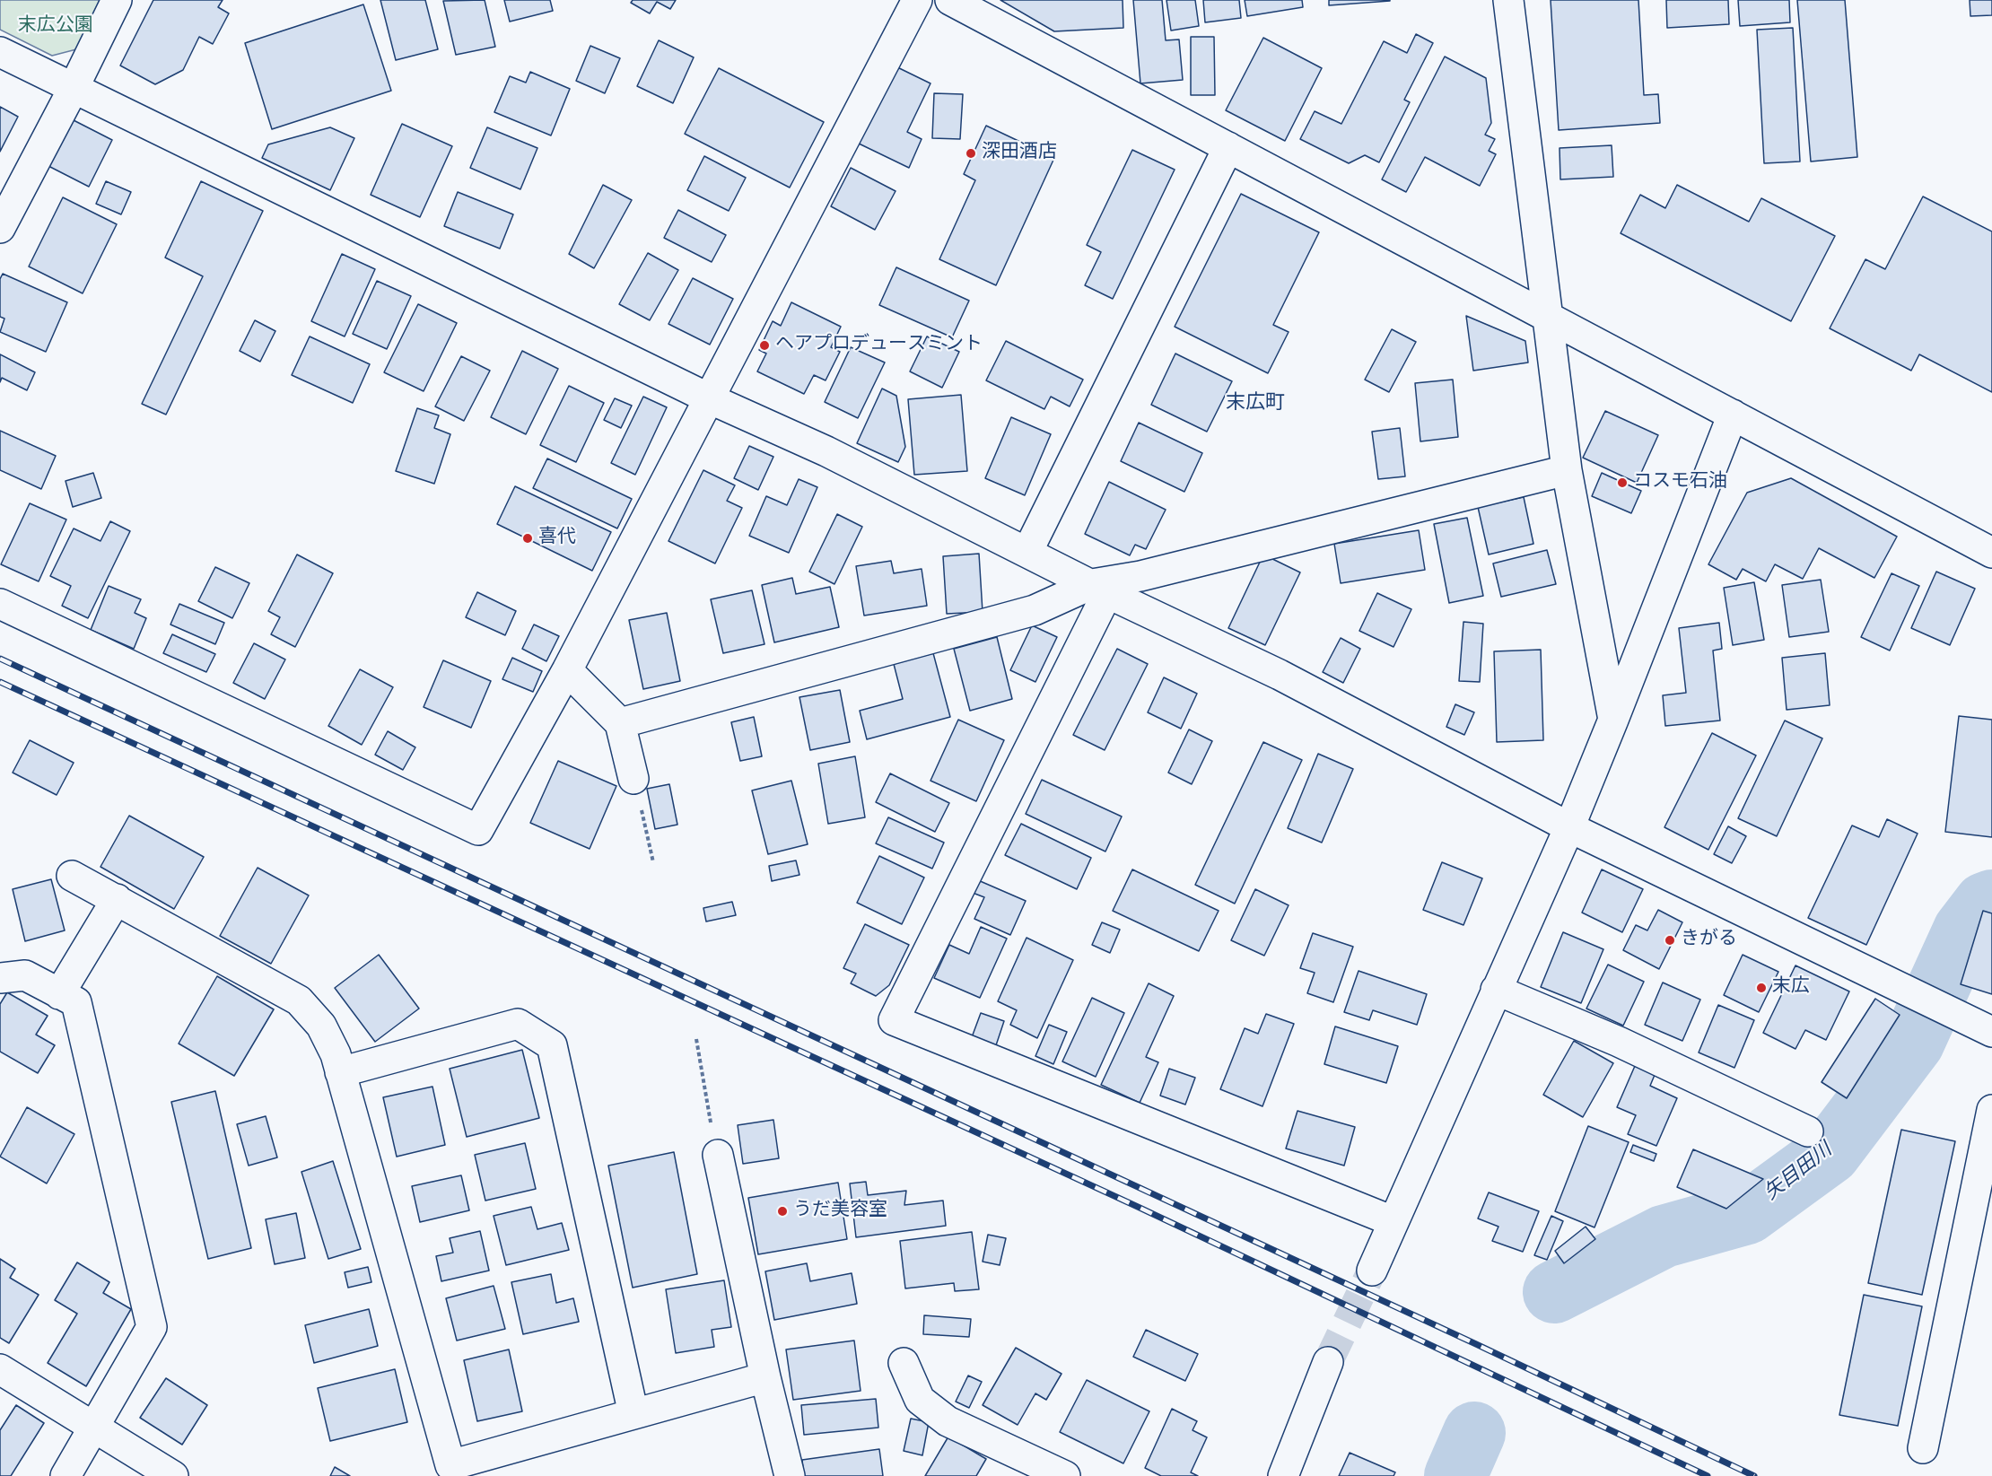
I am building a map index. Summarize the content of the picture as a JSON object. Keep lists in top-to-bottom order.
{
  "districts": ["末広町"],
  "water": ["矢目田川"],
  "parks": ["末広公園"],
  "places": [
    "深田酒店",
    "ヘアプロデュースミント",
    "コスモ石油",
    "喜代",
    "きがる",
    "末広",
    "うだ美容室"
  ]
}
